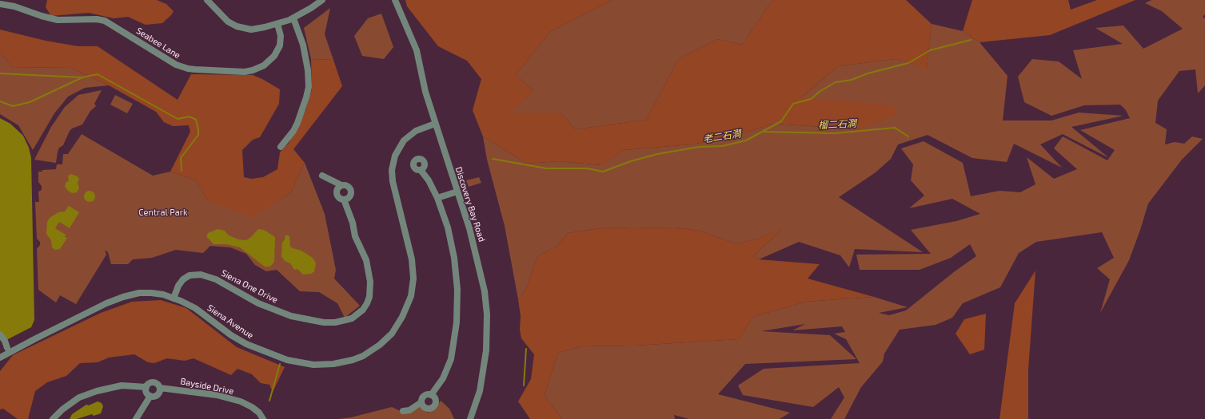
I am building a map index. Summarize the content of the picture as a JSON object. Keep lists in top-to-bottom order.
{
  "streets": {
    "street": [
      "Seabee Lane",
      "Discovery Bay Road",
      "Siena One Drive",
      "Siena Avenue",
      "Bayside Drive"
    ]
  },
  "crossings": [
    ["Discovery Bay Road", "Siena Avenue"],
    ["Siena One Drive", "Siena Avenue"]
  ],
  "water": ["榴二石澗", "老二石澗"],
  "parks": ["Central Park"]
}
